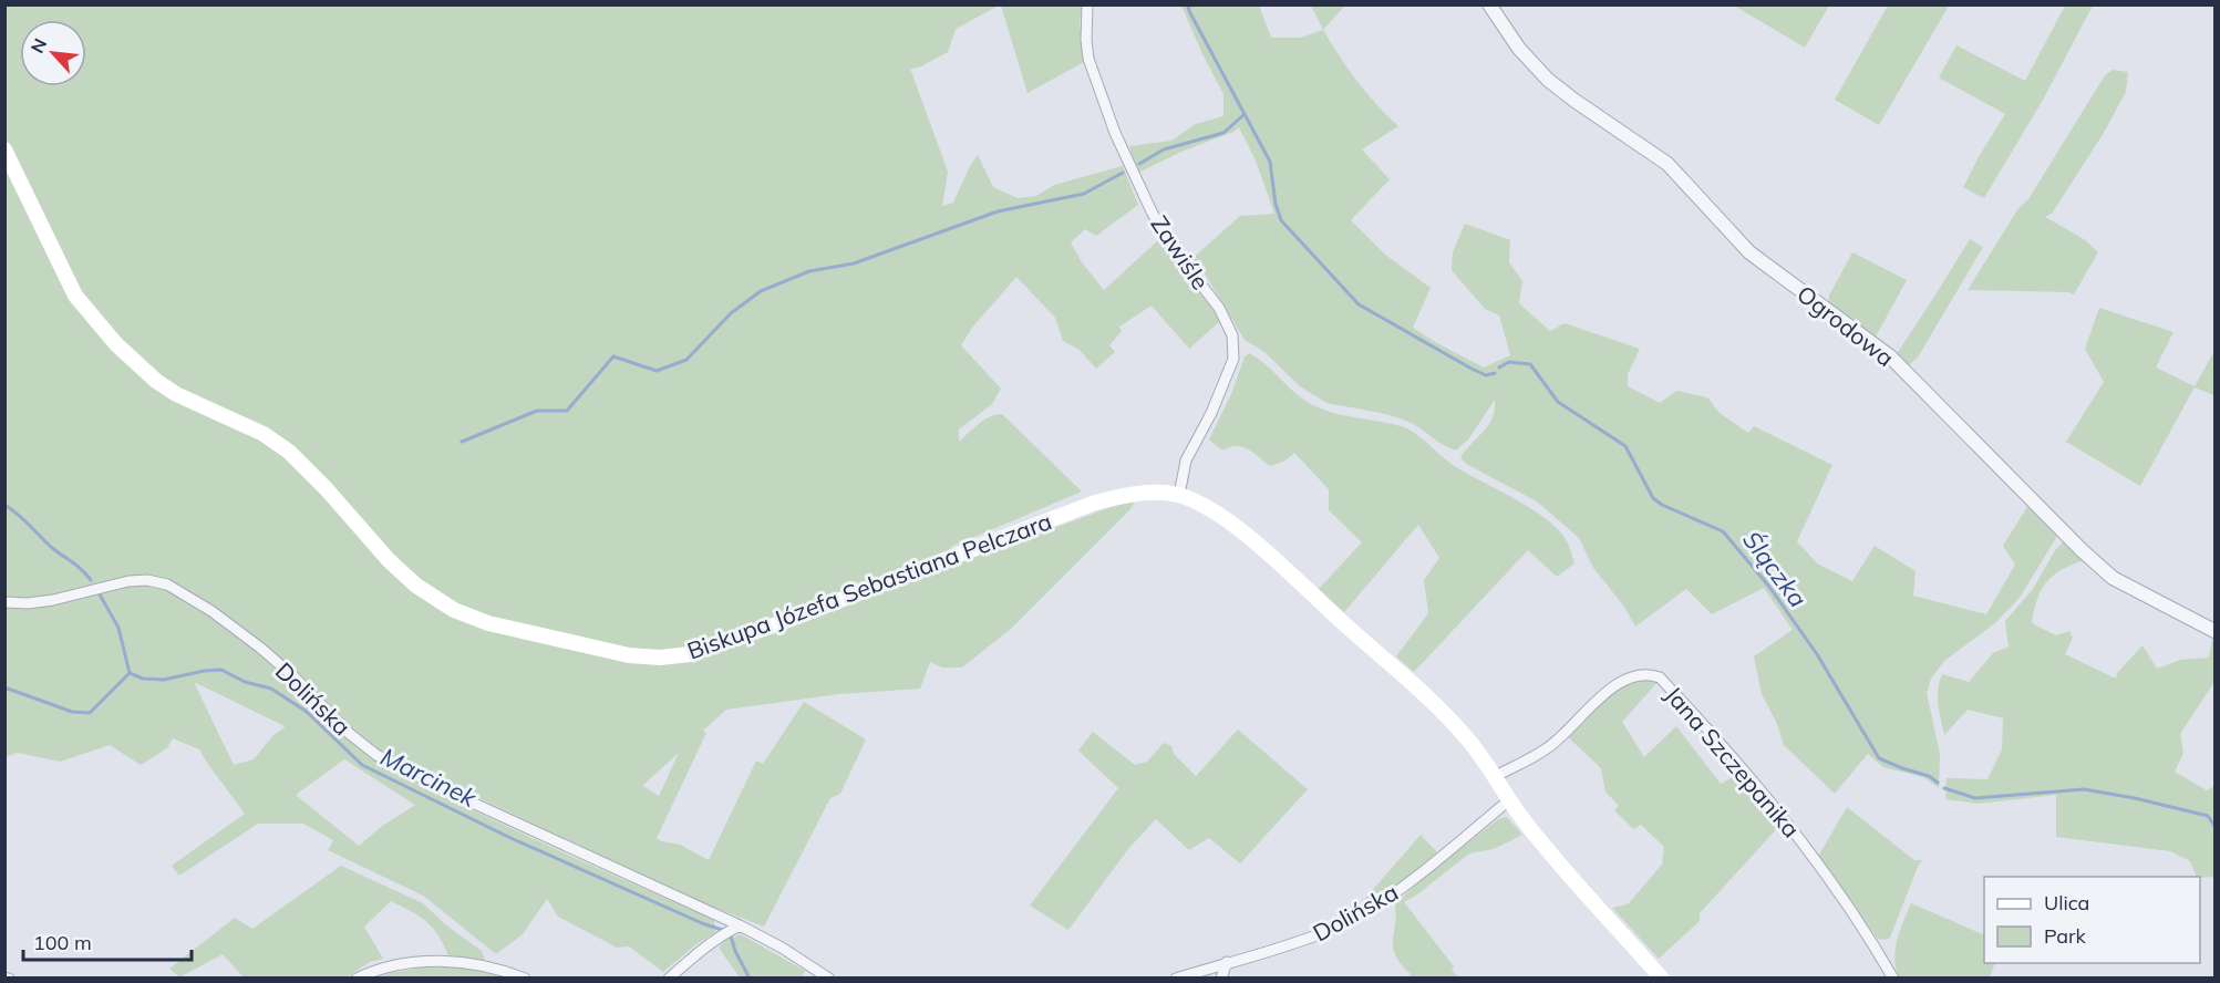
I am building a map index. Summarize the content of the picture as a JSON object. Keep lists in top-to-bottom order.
{
  "streets": {
    "main road": ["Biskupa Józefa Sebastiana Pelczara"],
    "street": [
      "Zawiśle",
      "Ogrodowa",
      "Dolińska",
      "Jana Szczepanika"
    ]
  },
  "crossings": [
    ["Zawiśle", "Biskupa Józefa Sebastiana Pelczara"],
    ["Biskupa Józefa Sebastiana Pelczara", "Dolińska"],
    ["Biskupa Józefa Sebastiana Pelczara", "Jana Szczepanika"]
  ],
  "water": ["Ślączka", "Marcinek"],
  "legend": ["Ulica", "Park"],
  "scale_bar": "100 m",
  "north": "top left"
}
